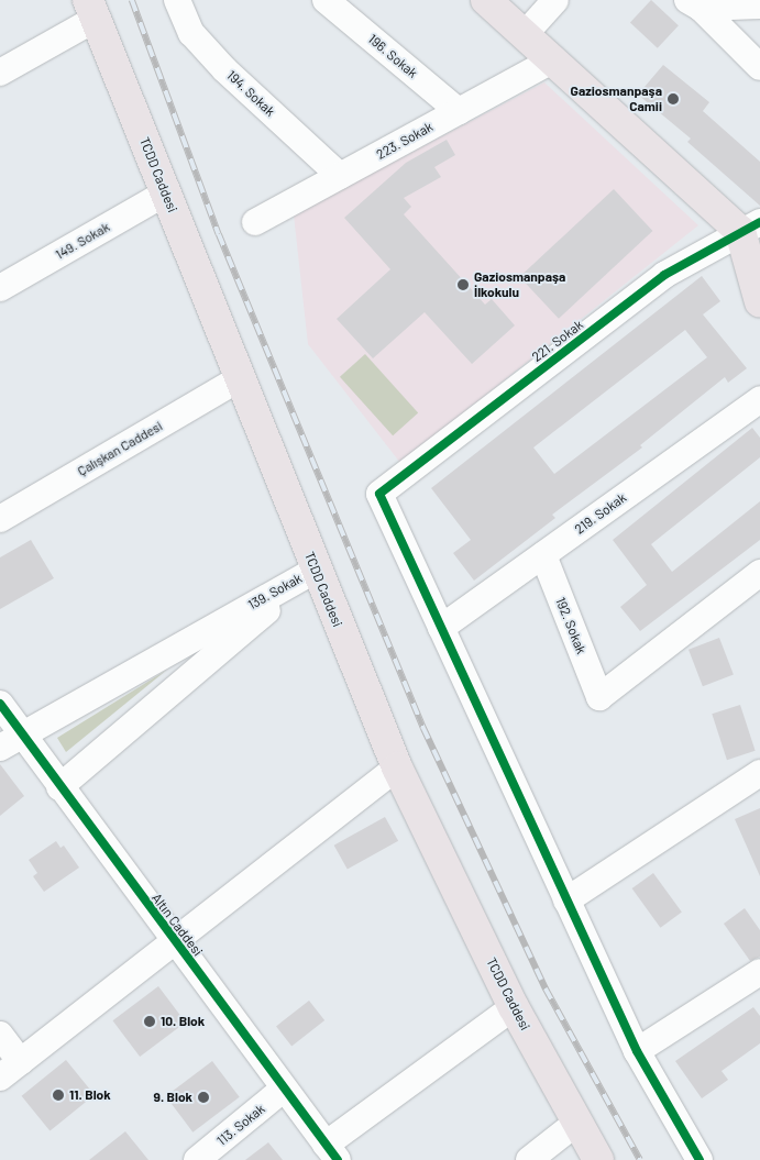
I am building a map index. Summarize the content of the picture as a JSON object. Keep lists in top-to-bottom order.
{
  "streets": {
    "main road": ["TCDD Caddesi"],
    "street": [
      "196. Sokak",
      "194. Sokak",
      "223. Sokak",
      "149. Sokak",
      "221. Sokak",
      "Çalışkan Caddesi",
      "219. Sokak",
      "139. Sokak",
      "192. Sokak",
      "Altın Caddesi",
      "113. Sokak"
    ]
  },
  "crossings": [
    ["196. Sokak", "223. Sokak"],
    ["194. Sokak", "223. Sokak"],
    ["TCDD Caddesi", "149. Sokak"],
    ["TCDD Caddesi", "Çalışkan Caddesi"],
    ["TCDD Caddesi", "139. Sokak"],
    ["221. Sokak", "219. Sokak"],
    ["219. Sokak", "192. Sokak"],
    ["139. Sokak", "Altın Caddesi"],
    ["Altın Caddesi", "113. Sokak"]
  ],
  "places": [
    "Gaziosmanpaşa Camii",
    "Gaziosmanpaşa İlkokulu",
    "10. Blok",
    "11. Blok",
    "9. Blok"
  ]
}
